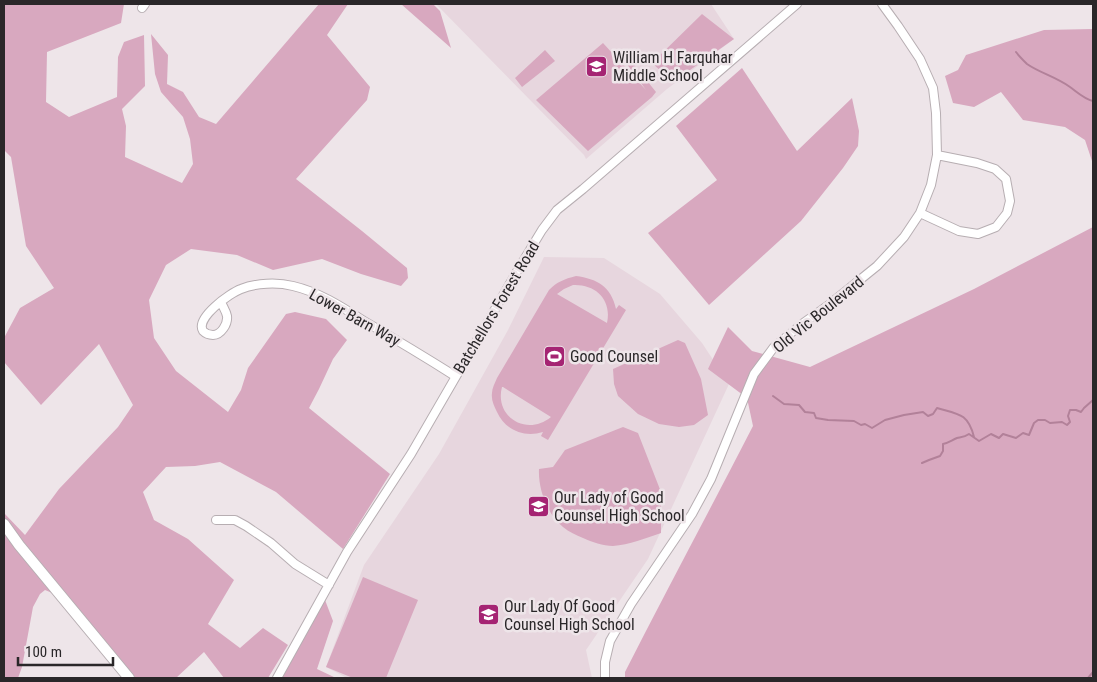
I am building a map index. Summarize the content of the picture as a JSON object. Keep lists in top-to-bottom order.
{
  "streets": {
    "street": ["Batchellors Forest Road", "Old Vic Boulevard", "Lower Barn Way"]
  },
  "crossings": [
    ["Batchellors Forest Road", "Lower Barn Way"]
  ],
  "places": {
    "school or university": ["William H Farquhar Middle School", "Our Lady of Good Counsel High School", "Our Lady Of Good Counsel High School"],
    "sports": ["Good Counsel"]
  },
  "scale_bar": "100 m"
}
